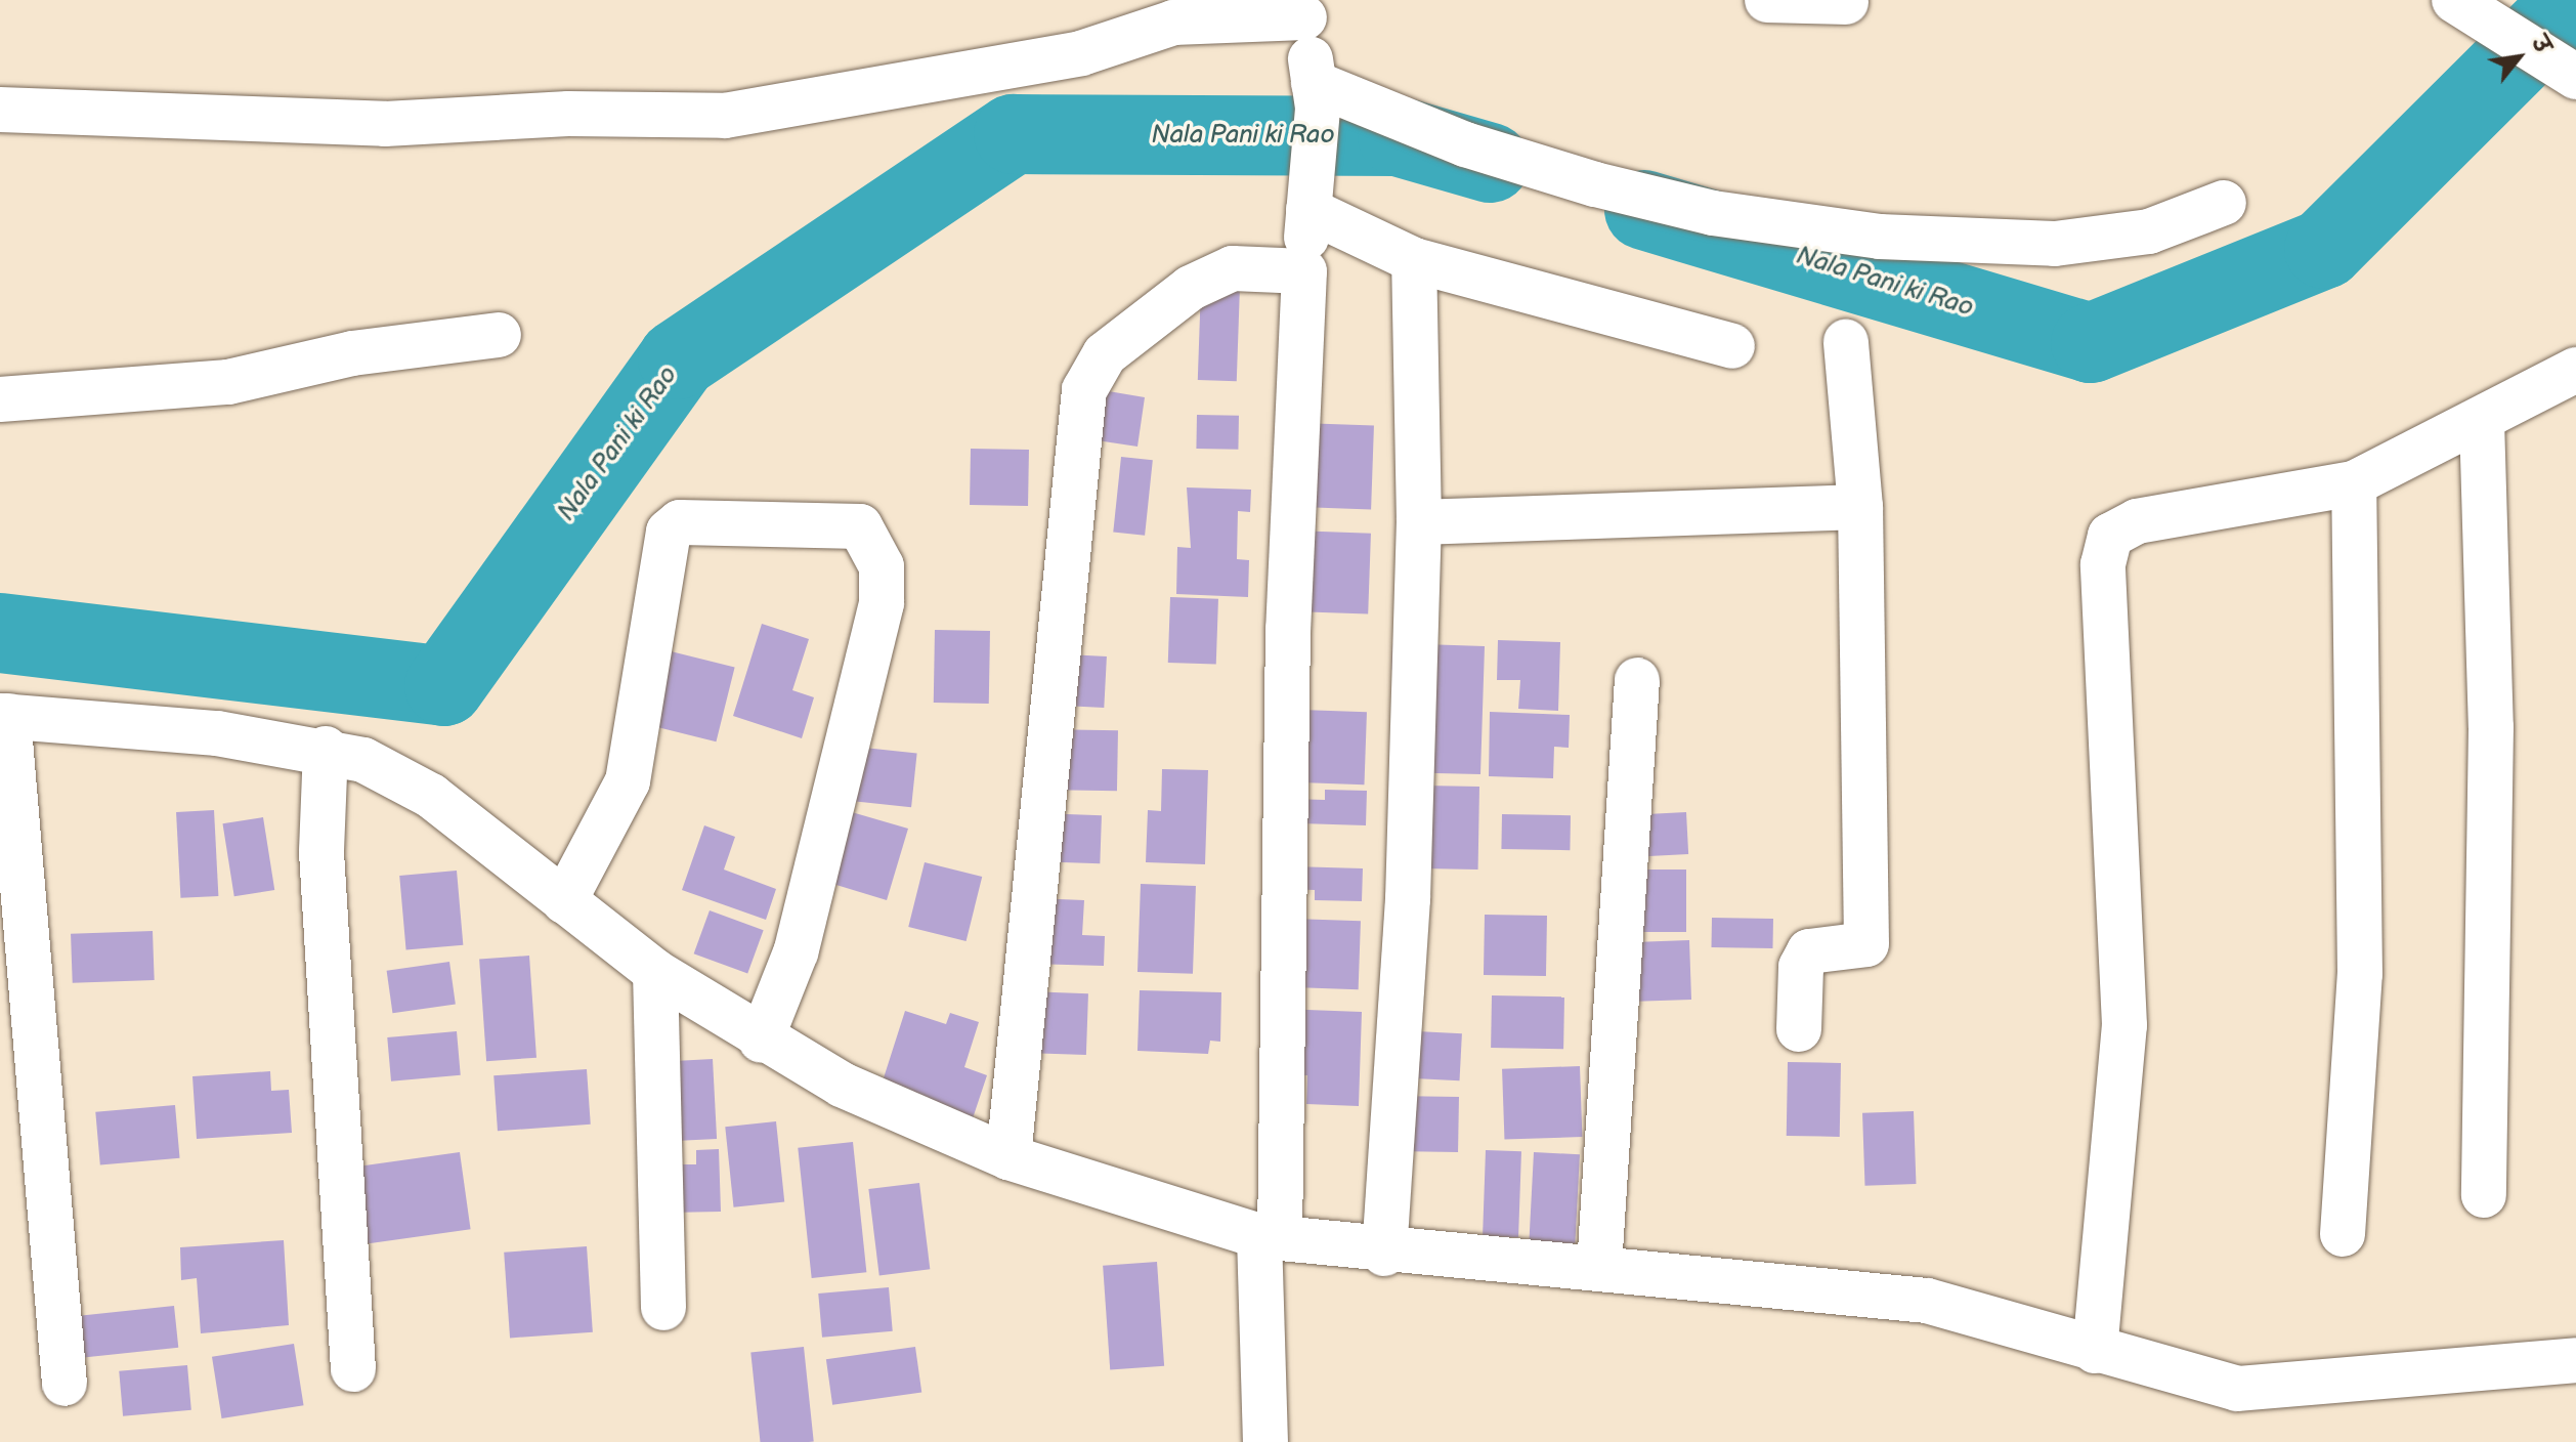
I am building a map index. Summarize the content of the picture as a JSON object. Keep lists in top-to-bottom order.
{
  "water": ["Nala Pani ki Rao"],
  "north": "top right"
}
